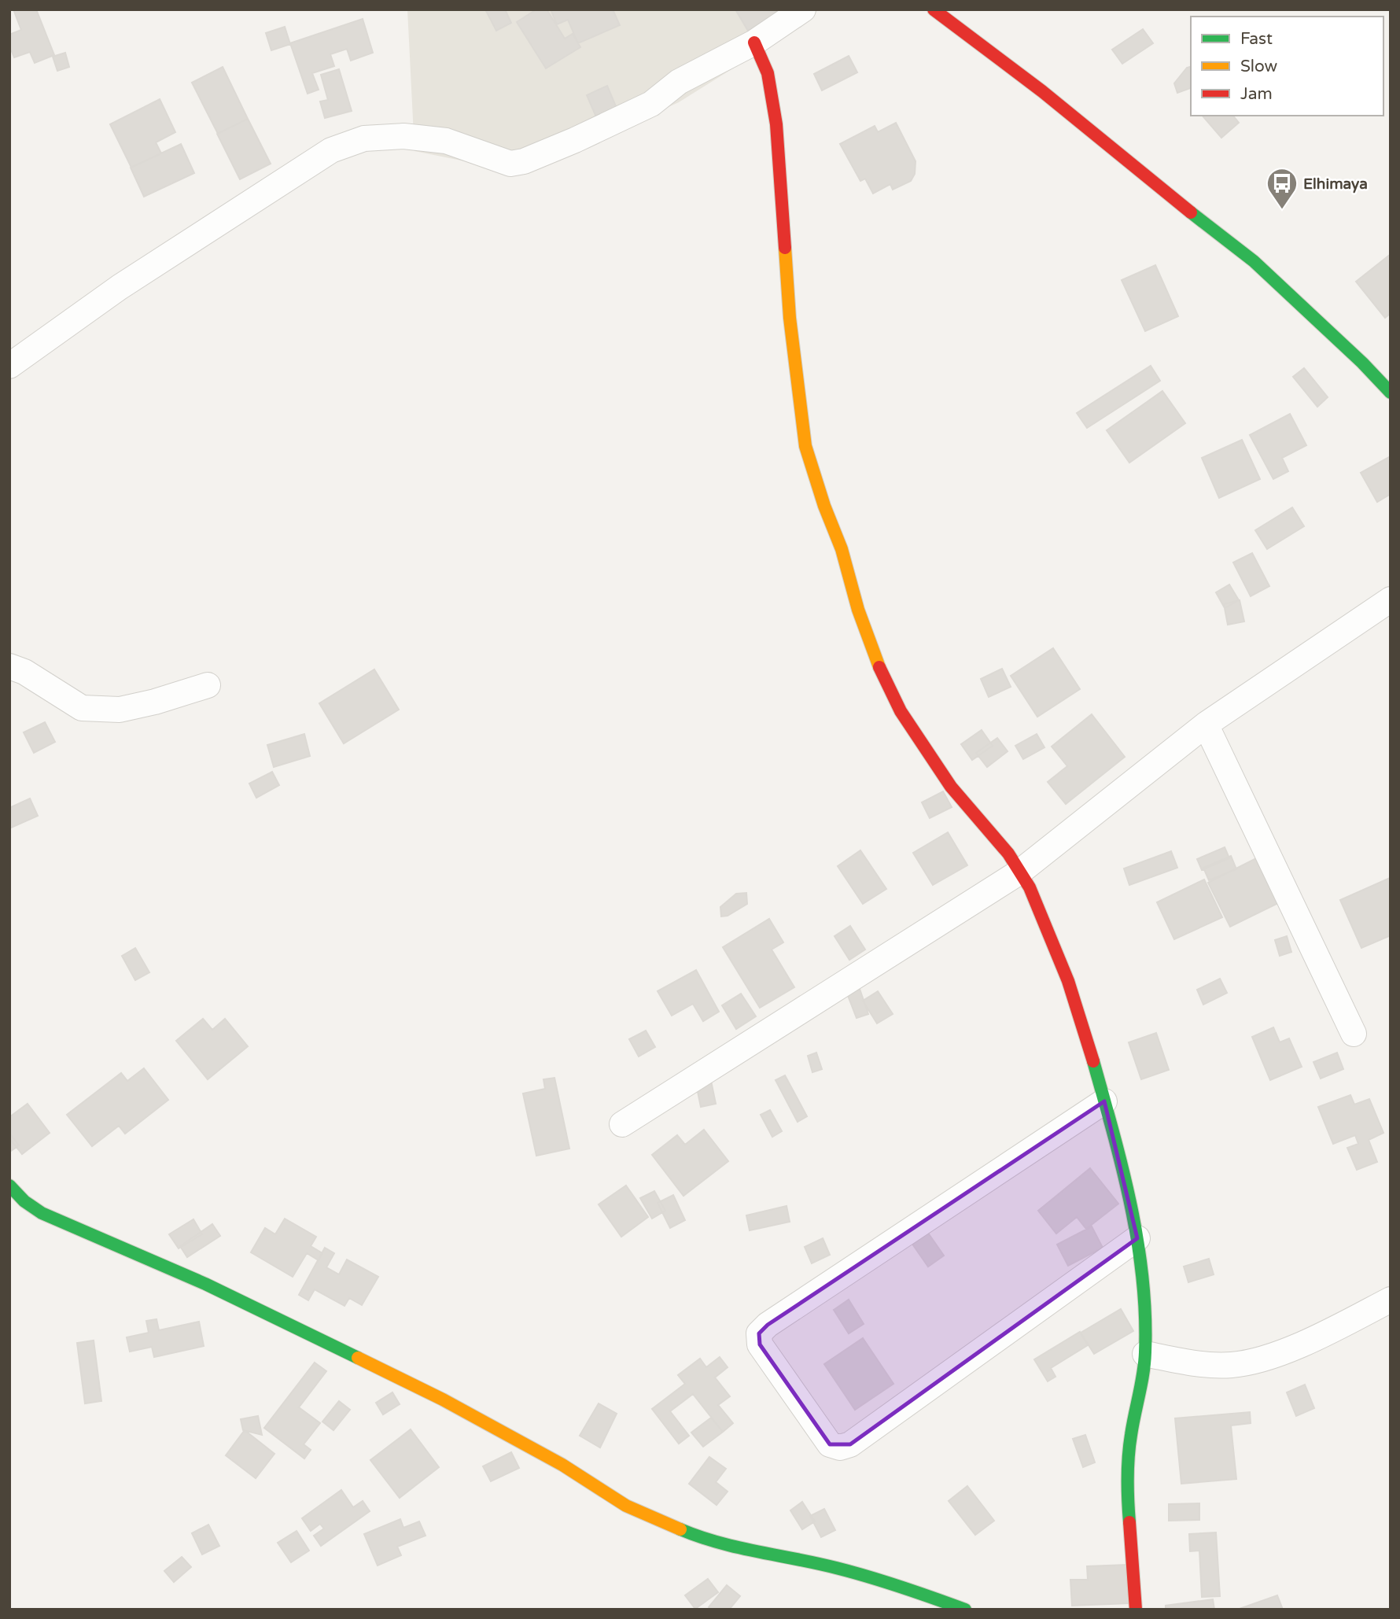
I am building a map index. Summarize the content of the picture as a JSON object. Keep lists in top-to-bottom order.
{
  "places": {
    "bus stop": ["Elhimaya"]
  },
  "legend": ["Fast", "Slow", "Jam"]
}
